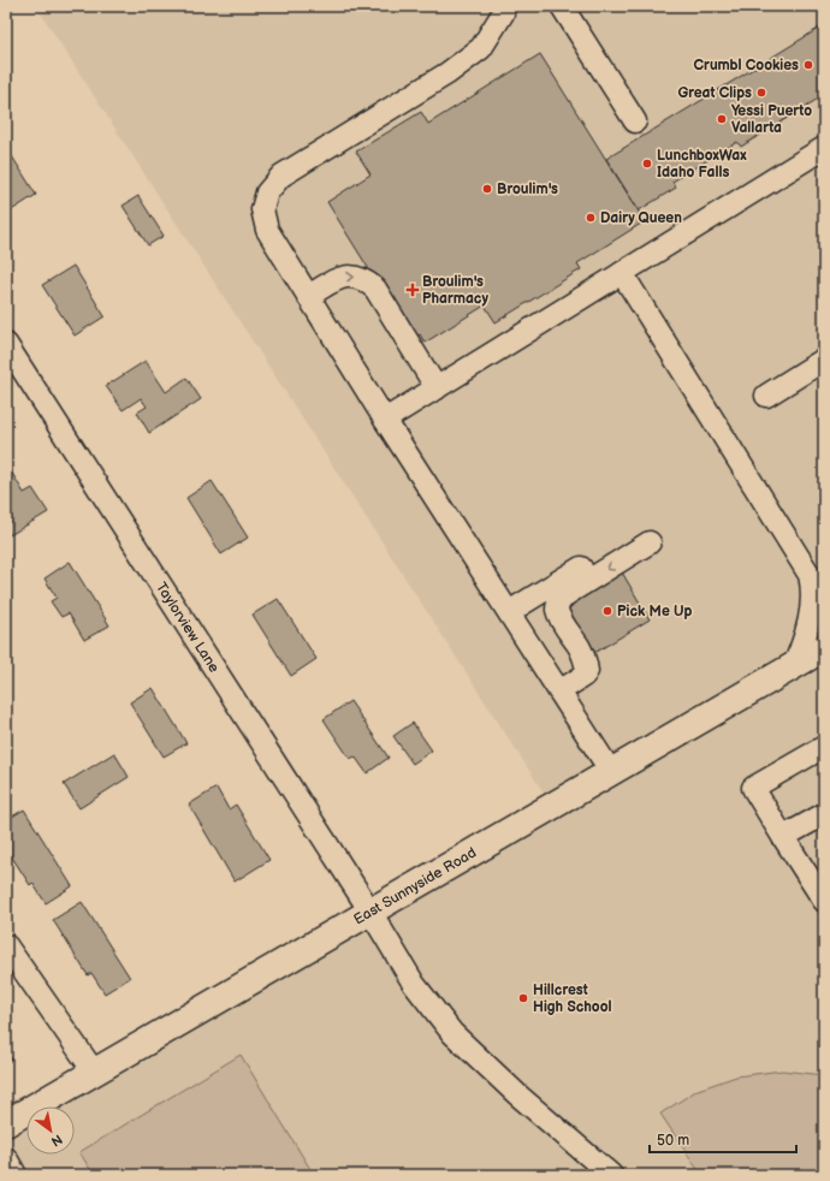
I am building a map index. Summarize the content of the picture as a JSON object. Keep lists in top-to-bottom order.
{
  "streets": {
    "main road": ["East Sunnyside Road"],
    "street": ["Taylorview Lane"]
  },
  "crossings": [
    ["Taylorview Lane", "East Sunnyside Road"]
  ],
  "places": {
    "other": [
      "Crumbl Cookies",
      "Great Clips",
      "Yessi Puerto Vallarta",
      "LunchboxWax Idaho Falls",
      "Broulim's",
      "Dairy Queen",
      "Pick Me Up",
      "Hillcrest High School"
    ],
    "health": ["Broulim's Pharmacy"]
  },
  "scale_bar": "50 m",
  "north": "bottom right"
}
